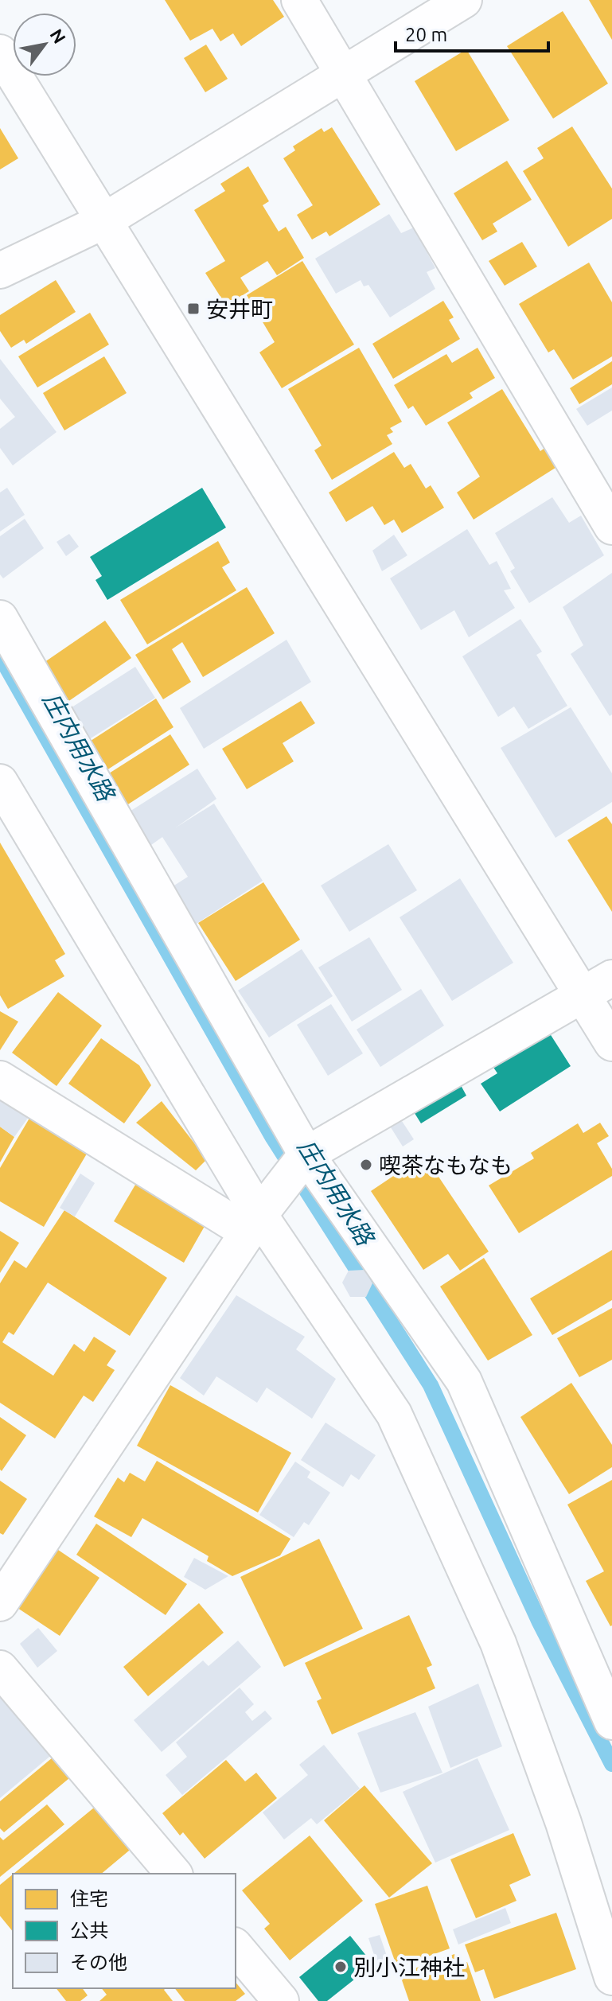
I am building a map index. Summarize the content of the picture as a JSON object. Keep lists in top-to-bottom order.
{
  "water": ["庄内用水路"],
  "places": {
    "transit": ["安井町"],
    "other": ["喫茶なもなも", "別小江神社"]
  },
  "legend": ["住宅", "公共", "その他"],
  "scale_bar": "20 m",
  "north": "top right"
}
